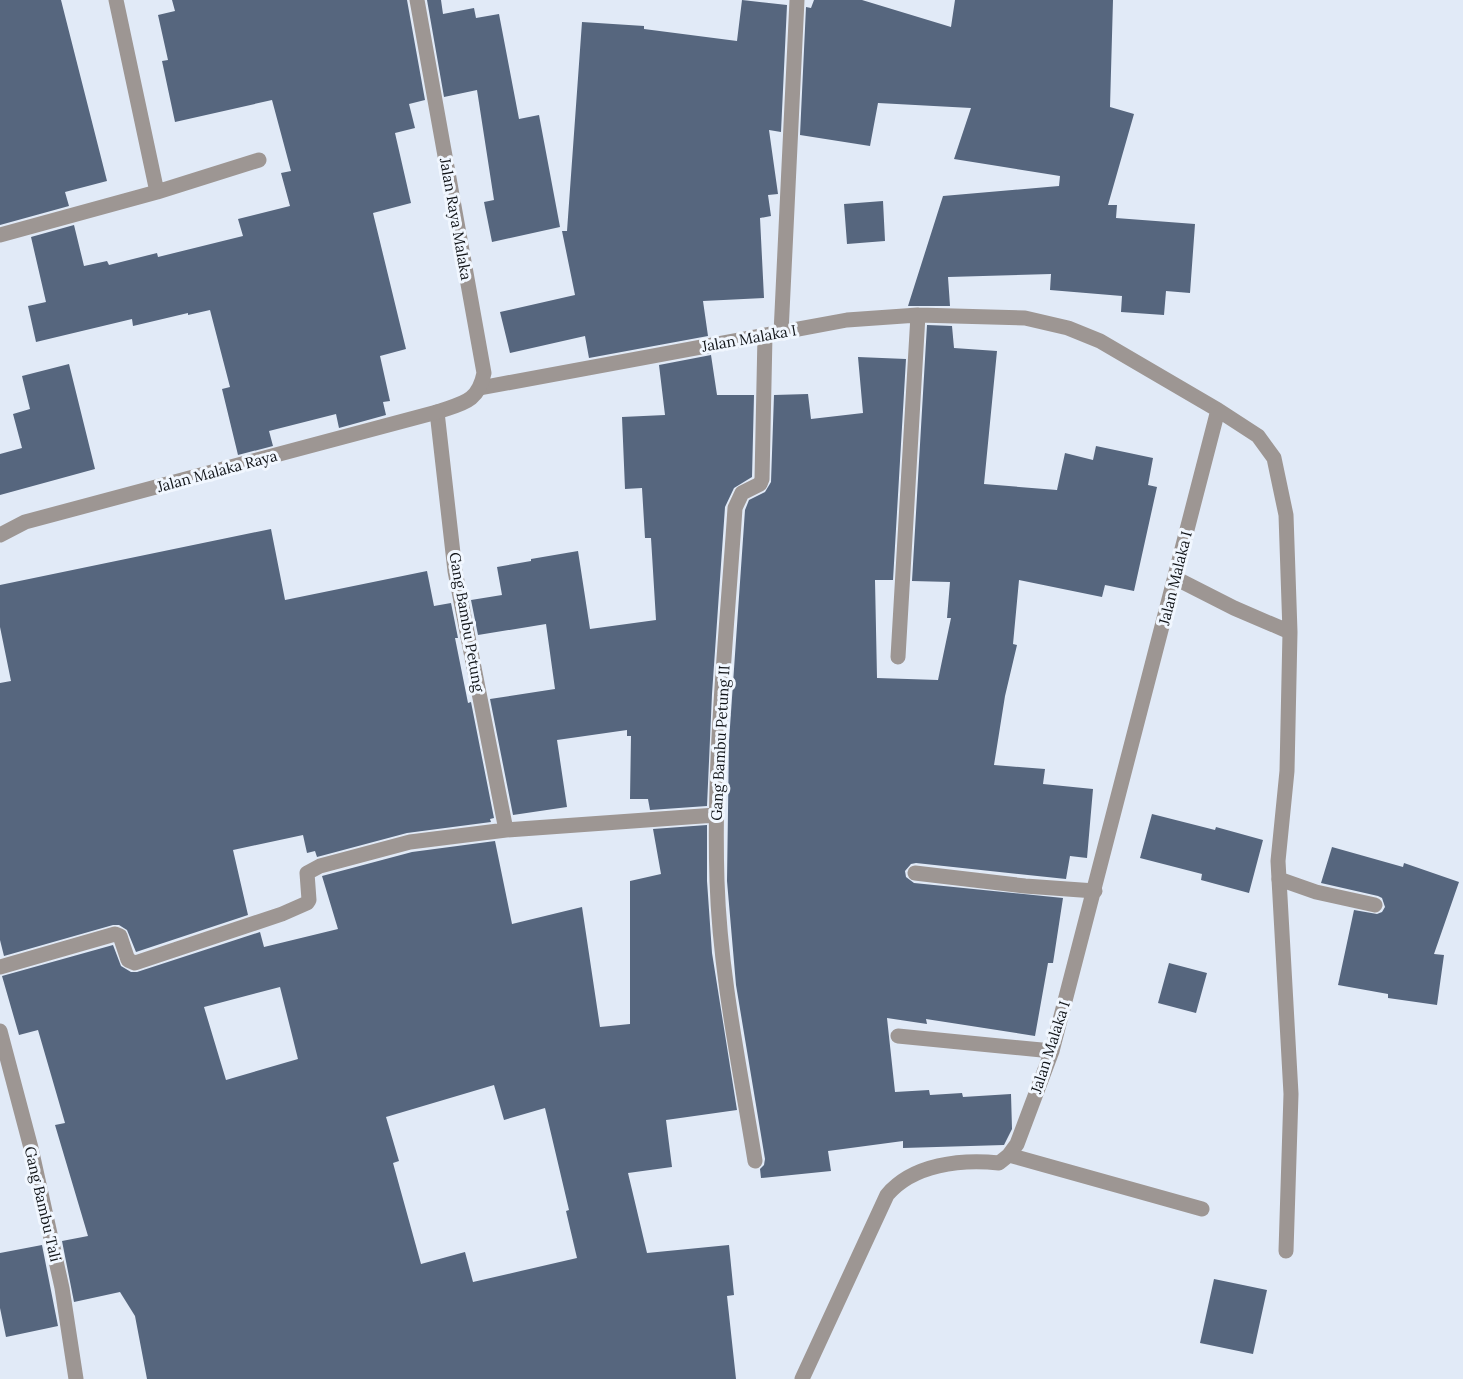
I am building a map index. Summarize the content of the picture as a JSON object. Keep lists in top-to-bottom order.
{
  "streets": {
    "street": [
      "Jalan Raya Malaka",
      "Jalan Malaka I",
      "Jalan Malaka Raya",
      "Gang Bambu Petung",
      "Gang Bambu Petung II",
      "Gang Bambu Tali"
    ]
  },
  "crossings": [
    ["Jalan Raya Malaka", "Jalan Malaka I"],
    ["Jalan Malaka I", "Gang Bambu Petung II"],
    ["Jalan Malaka Raya", "Gang Bambu Petung"]
  ]
}
